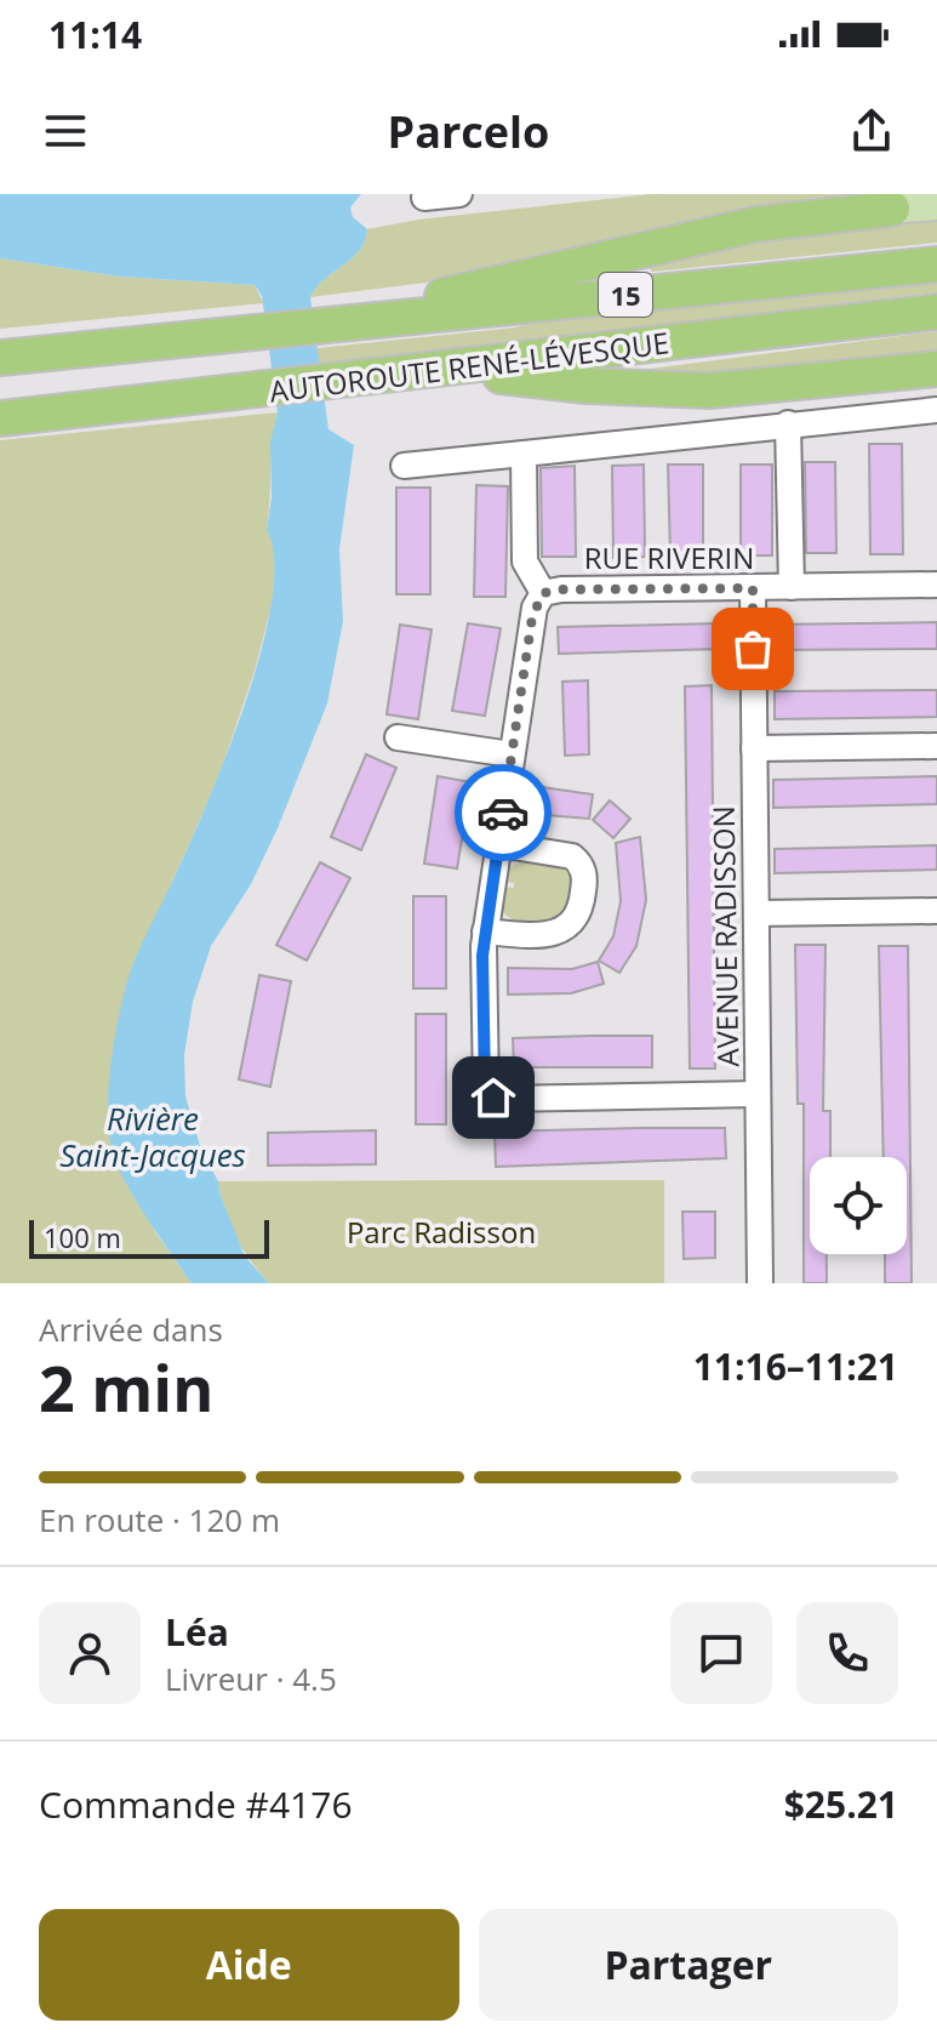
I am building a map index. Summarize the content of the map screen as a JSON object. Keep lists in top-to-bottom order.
{
  "streets": {
    "highway": ["15", "AUTOROUTE RENÉ-LÉVESQUE"],
    "street": ["RUE RIVERIN", "AVENUE RADISSON"]
  },
  "crossings": [
    ["RUE RIVERIN", "AVENUE RADISSON"]
  ],
  "water": ["Rivière Saint-Jacques"],
  "parks": ["Parc Radisson"],
  "scale_bar": "100 m",
  "page": {
    "status": "11:14",
    "header": "Parcelo",
    "scale": "100 m",
    "heading": ["2 min", "Arrivée dans", "11:16–11:21"],
    "panel": [
      "Léa",
      "Livreur · 4.5",
      "Commande #4176",
      "$25.21"
    ],
    "bar": "En route · 120 m",
    "buttons": ["Aide", "Partager"]
  }
}
